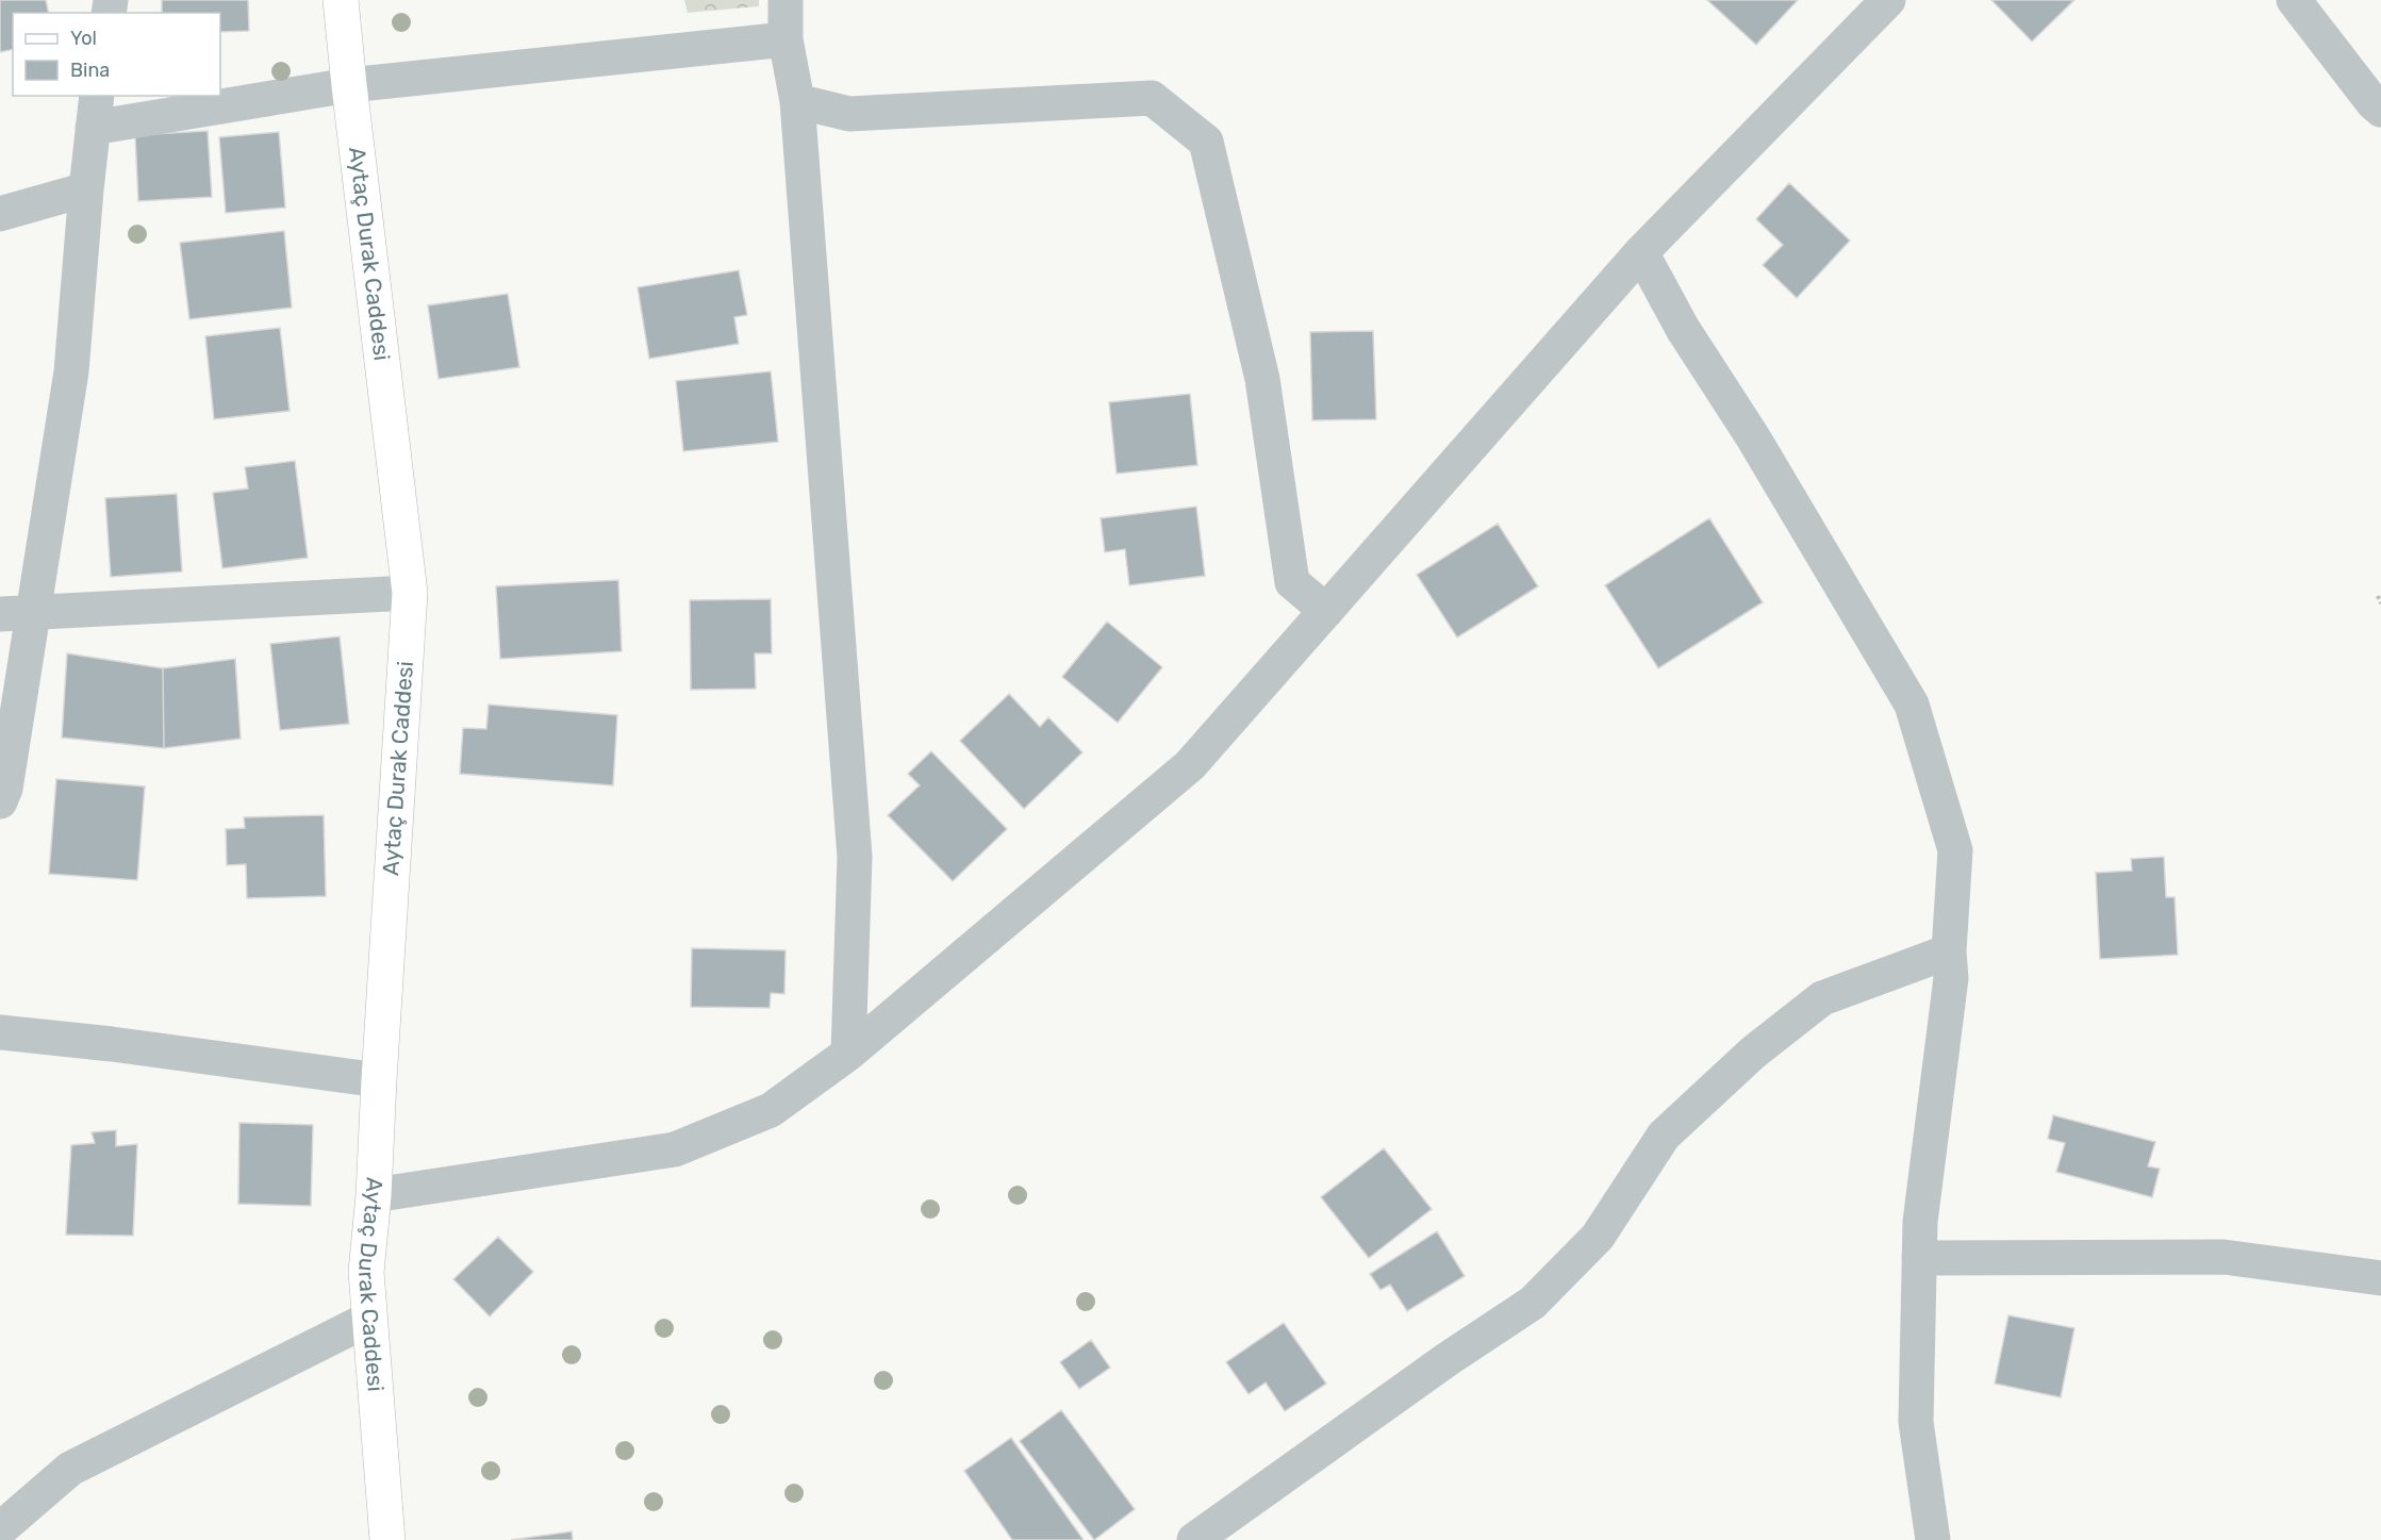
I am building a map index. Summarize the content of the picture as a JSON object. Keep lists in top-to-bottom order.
{
  "streets": {
    "main road": ["Aytaç Durak Caddesi"]
  },
  "legend": ["Yol", "Bina"]
}
